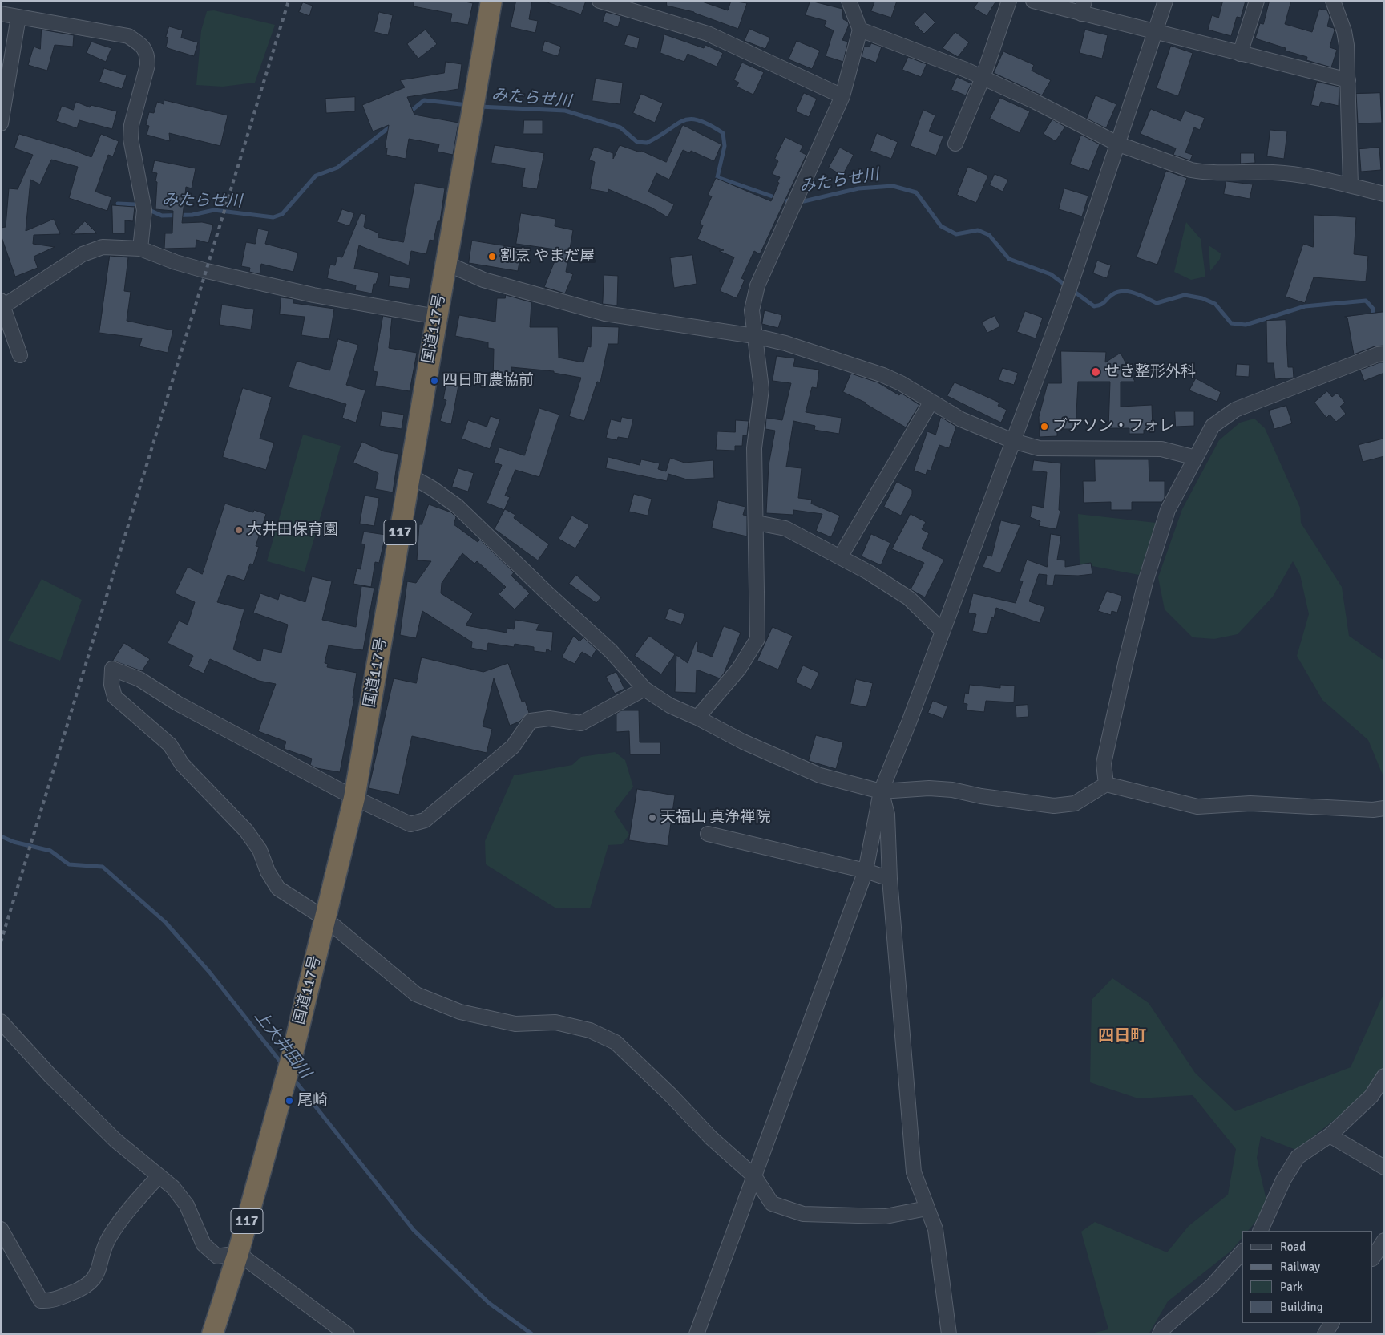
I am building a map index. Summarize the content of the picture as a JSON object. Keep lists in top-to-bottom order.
{
  "streets": {
    "highway": ["国道117号", "117"]
  },
  "districts": ["四日町"],
  "water": ["みたらせ川", "上大井田川"],
  "places": [
    "割烹 やまだ屋",
    "せき整形外科",
    "四日町農協前",
    "ブアソン・フォレ",
    "大井田保育園",
    "天福山 真浄禅院",
    "尾崎"
  ],
  "legend": [
    "Road",
    "Railway",
    "Park",
    "Building"
  ]
}
